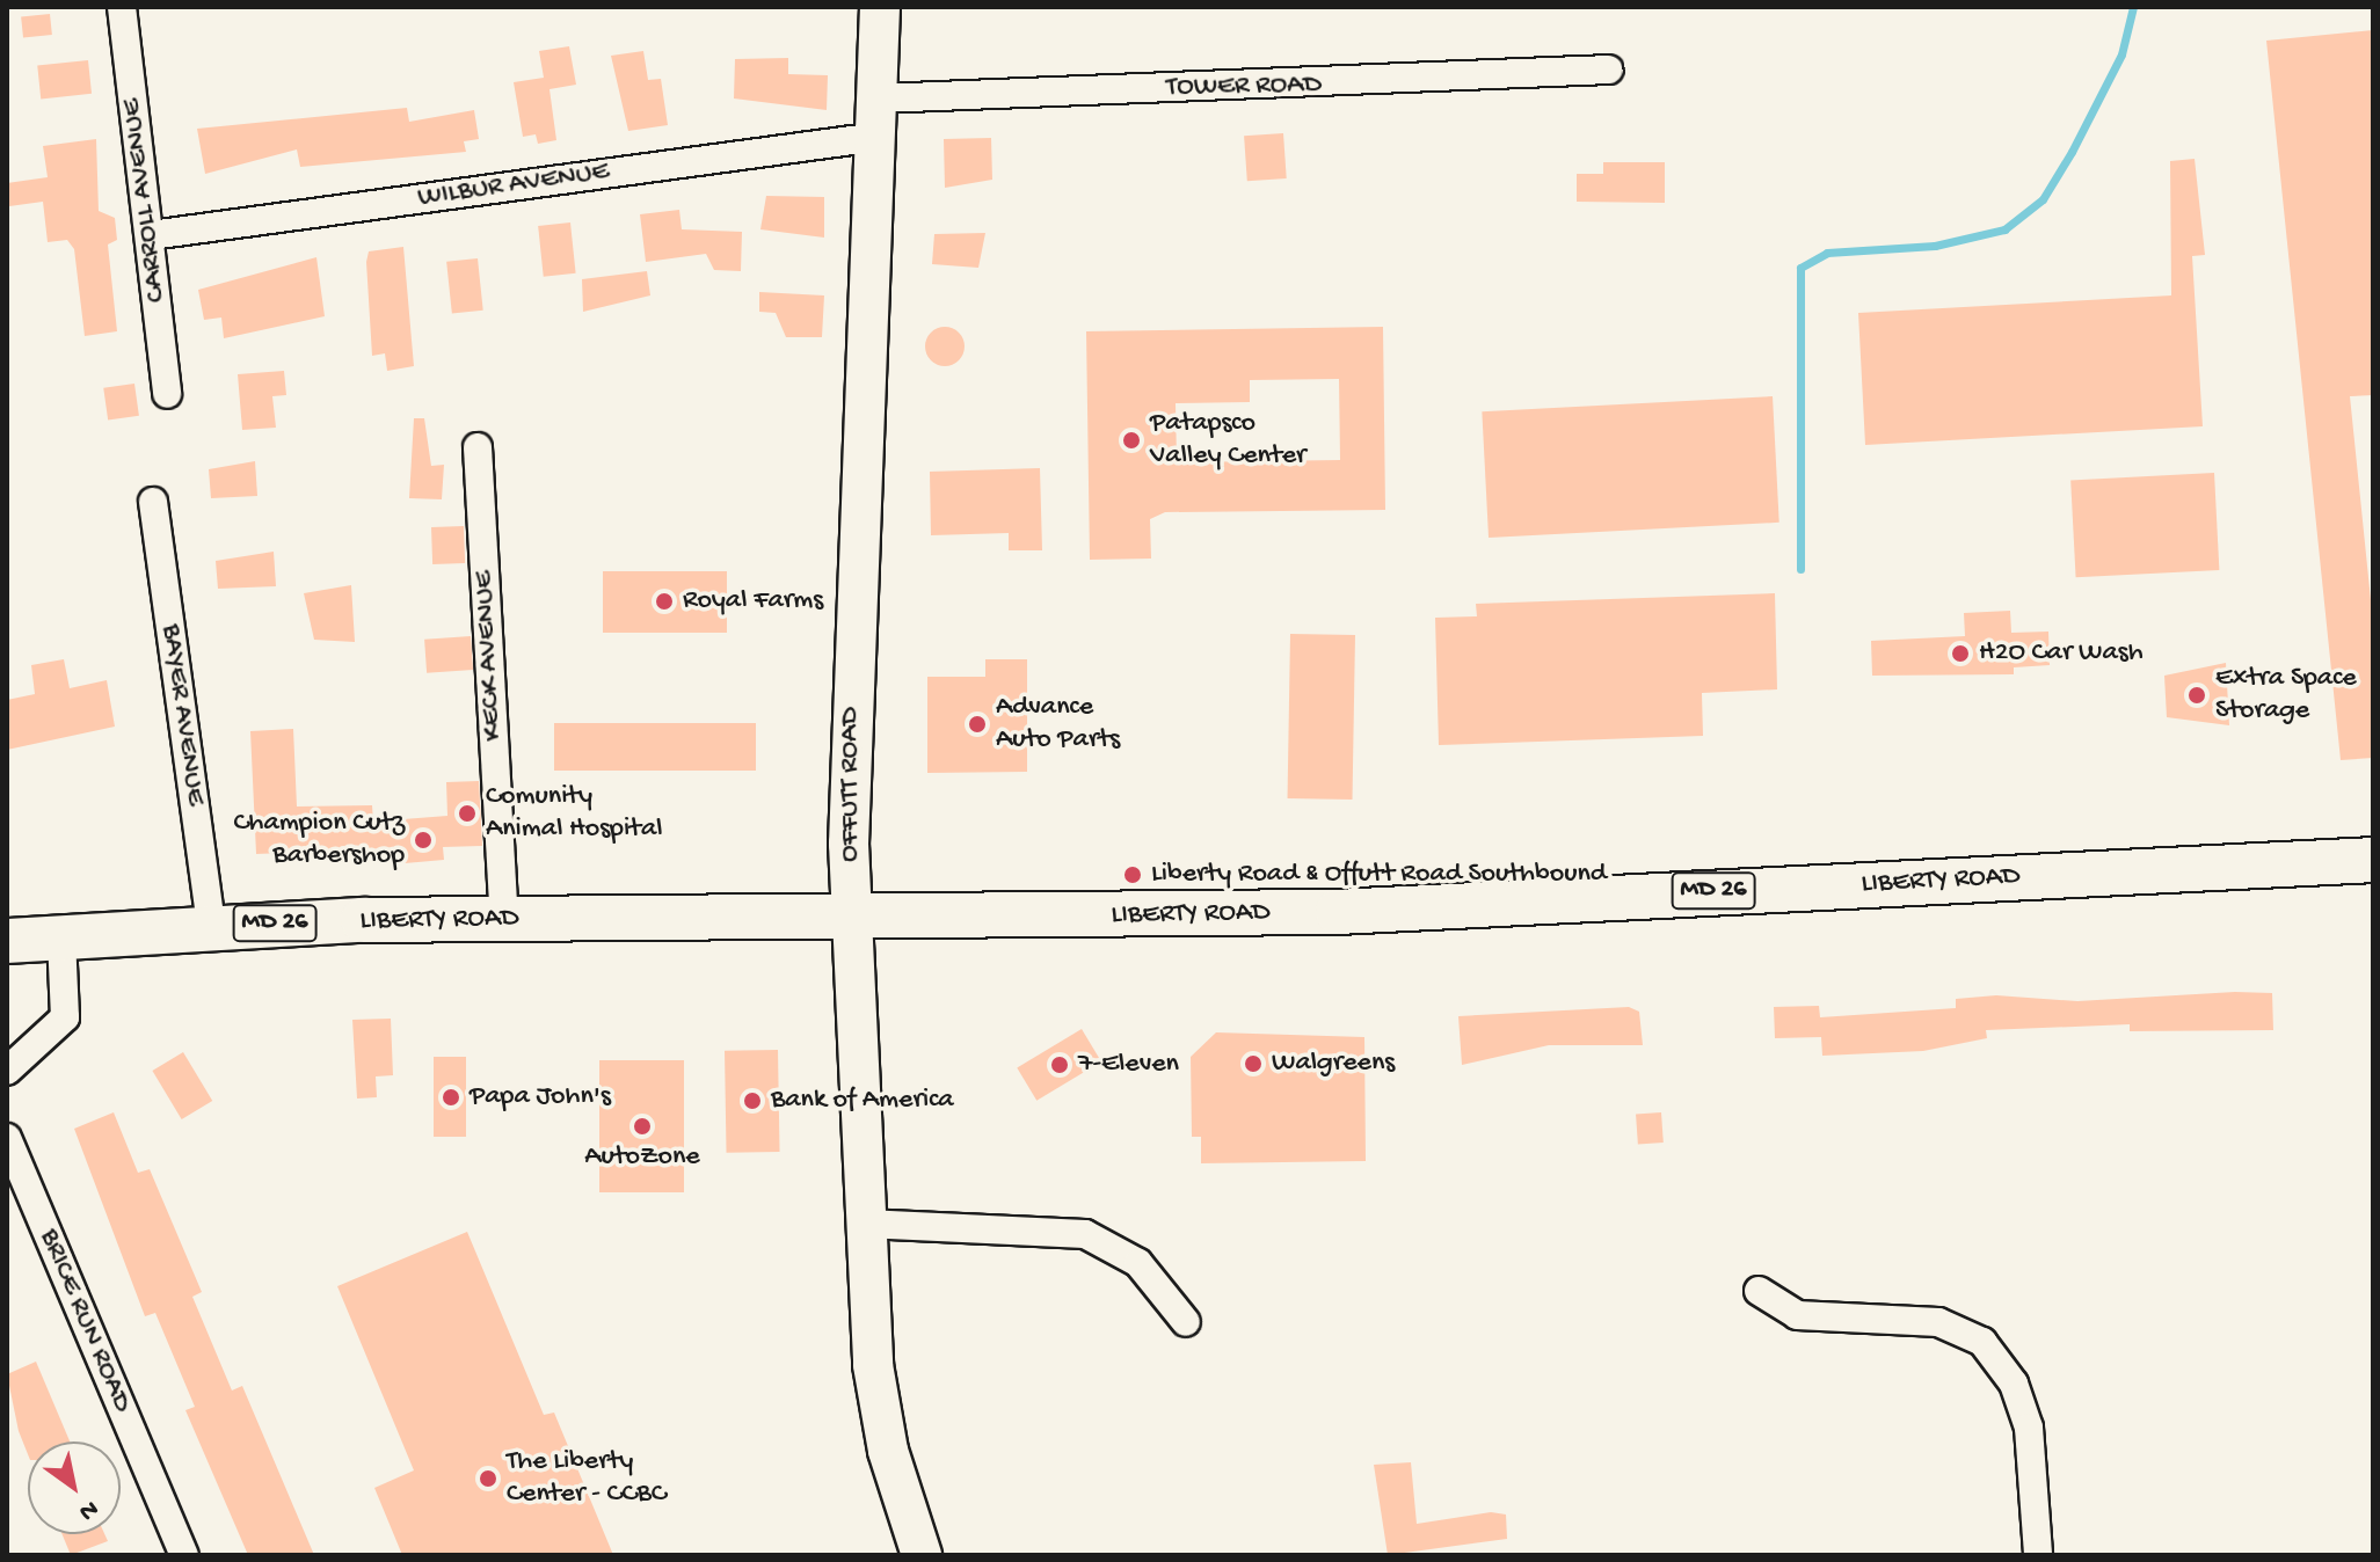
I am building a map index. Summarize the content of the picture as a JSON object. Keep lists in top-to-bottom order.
{
  "streets": {
    "main road": ["LIBERTY ROAD", "MD 26"],
    "street": [
      "TOWER ROAD",
      "WILBUR AVENUE",
      "CARROLL AVENUE",
      "KECK AVENUE",
      "BAYER AVENUE",
      "OFFUTT ROAD",
      "BRICE RUN ROAD"
    ]
  },
  "crossings": [
    ["TOWER ROAD", "WILBUR AVENUE"],
    ["TOWER ROAD", "OFFUTT ROAD"],
    ["WILBUR AVENUE", "CARROLL AVENUE"],
    ["WILBUR AVENUE", "OFFUTT ROAD"],
    ["KECK AVENUE", "LIBERTY ROAD"],
    ["BAYER AVENUE", "LIBERTY ROAD"],
    ["OFFUTT ROAD", "LIBERTY ROAD"]
  ],
  "places": [
    "Patapsco Valley Center",
    "Royal Farms",
    "H2O Car Wash",
    "Extra Space Storage",
    "Advance Auto Parts",
    "Comunity Animal Hospital",
    "Champion Cutz Barbershop",
    "Liberty Road & Offutt Road Southbound",
    "Walgreens",
    "7-Eleven",
    "Papa John's",
    "Bank of America",
    "AutoZone",
    "The Liberty Center - CCBC"
  ],
  "north": "bottom right"
}
